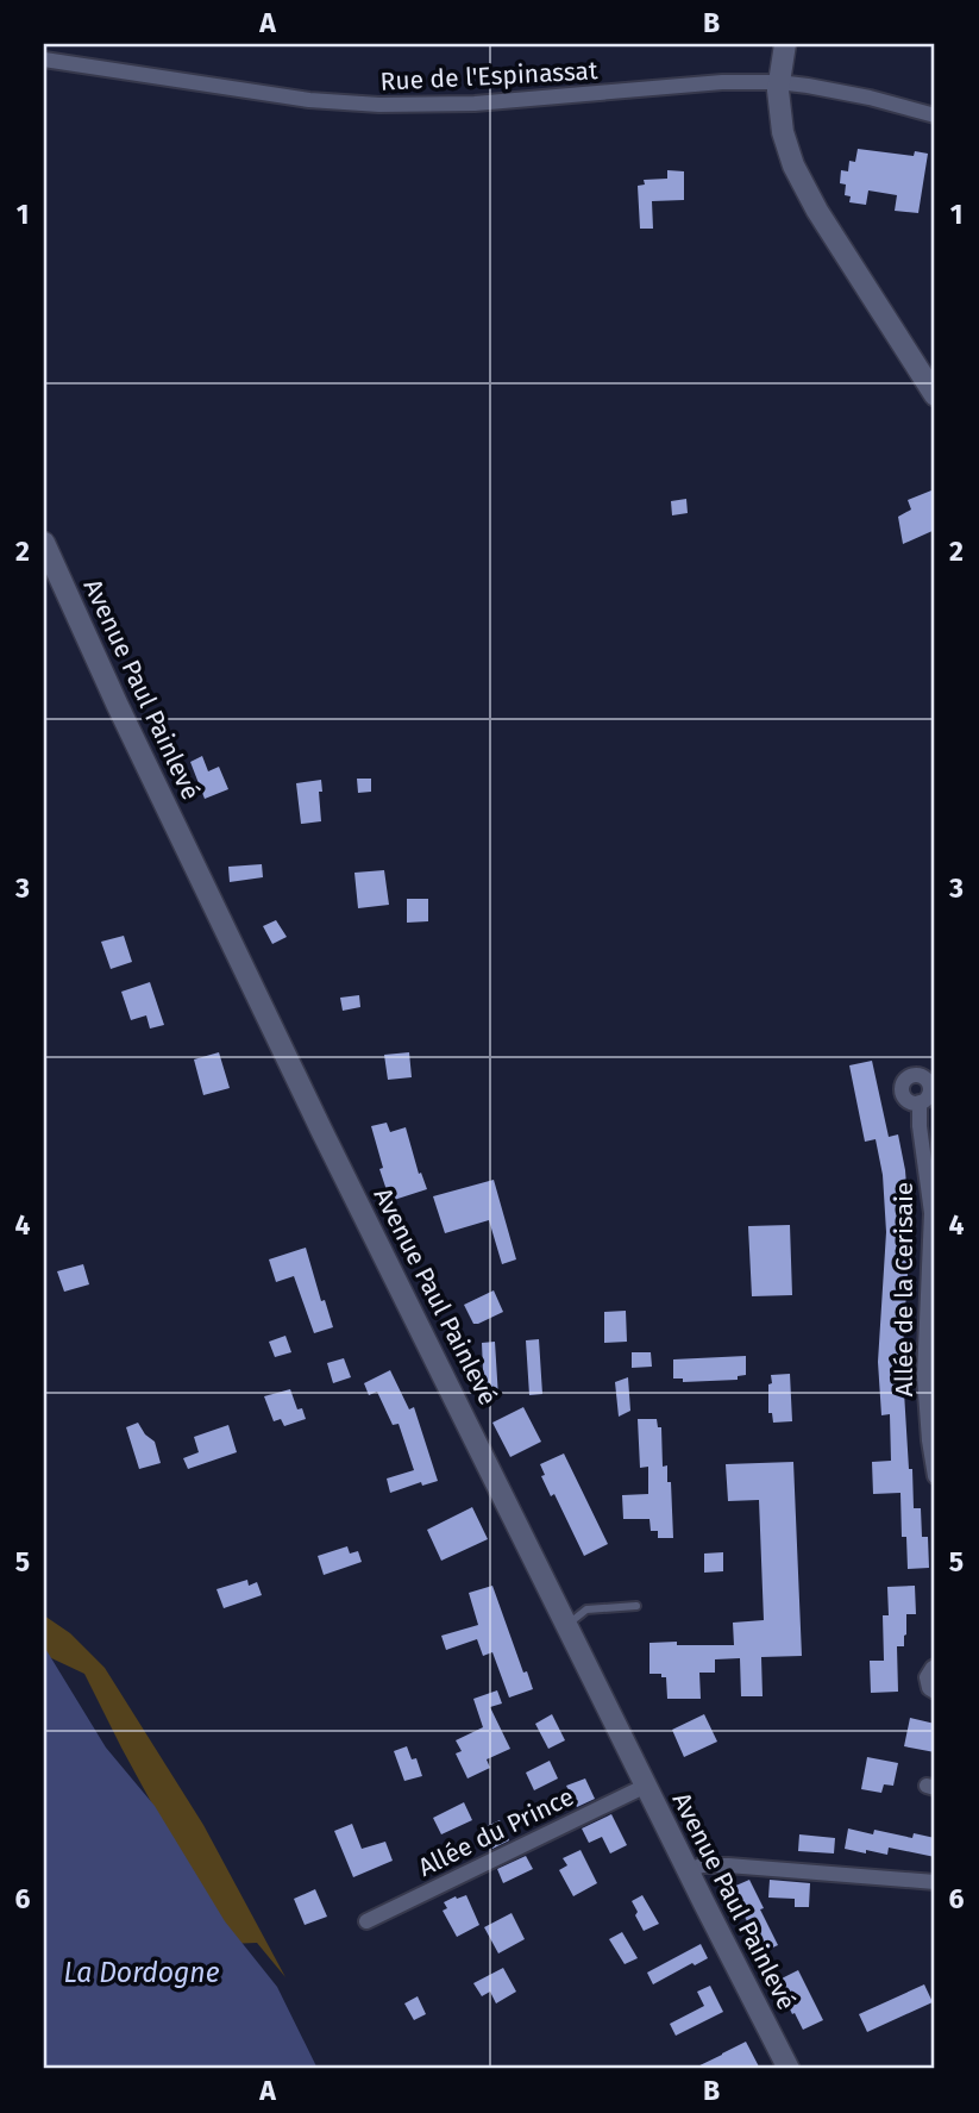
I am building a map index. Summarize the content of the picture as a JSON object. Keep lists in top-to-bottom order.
{
  "streets": {
    "main road": ["Avenue Paul Painlevé"],
    "street": ["Rue de l'Espinassat", "Allée de la Cerisaie", "Allée du Prince"]
  },
  "crossings": [
    ["Avenue Paul Painlevé", "Allée du Prince"]
  ],
  "water": ["La Dordogne"],
  "grid": {
    "columns": ["A", "B"],
    "rows": [
      "1",
      "2",
      "3",
      "4",
      "5",
      "6"
    ]
  }
}
